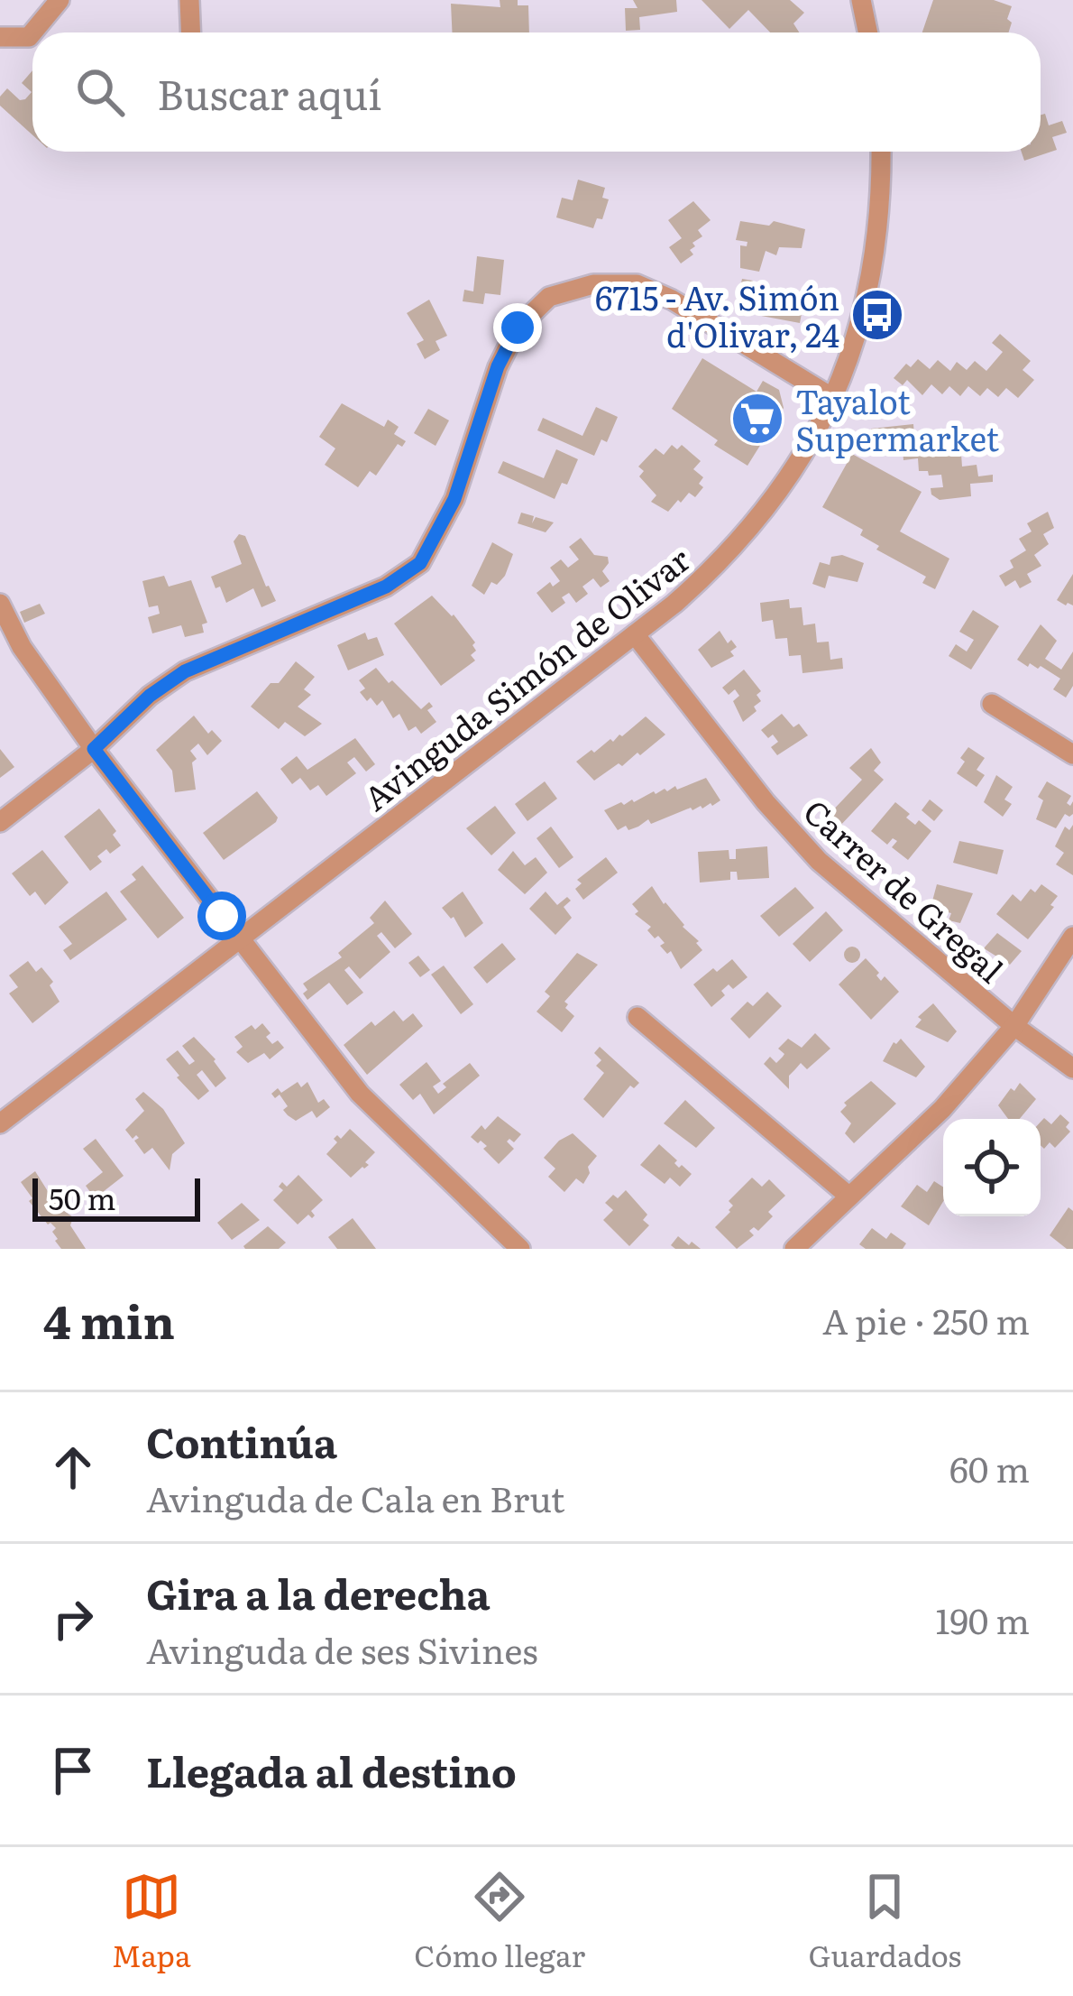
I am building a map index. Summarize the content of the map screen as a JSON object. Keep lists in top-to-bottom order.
{
  "streets": {
    "street": ["Avinguda Simón de Olivar", "Carrer de Gregal"]
  },
  "crossings": [
    ["Avinguda Simón de Olivar", "Carrer de Gregal"]
  ],
  "places": {
    "bus stop": ["6715 - Av. Simón d'Olivar, 24"],
    "supermarket": ["Tayalot Supermarket"]
  },
  "scale_bar": "50 m",
  "page": {
    "search": "Buscar aquí",
    "scale": "50 m",
    "heading": ["4 min", "A pie · 250 m"],
    "list": [
      ["Continúa", "Avinguda de Cala en Brut", "60 m"],
      ["Gira a la derecha", "Avinguda de ses Sivines", "190 m"],
      "Llegada al destino"
    ],
    "nav": ["Mapa", "Cómo llegar", "Guardados"]
  }
}
